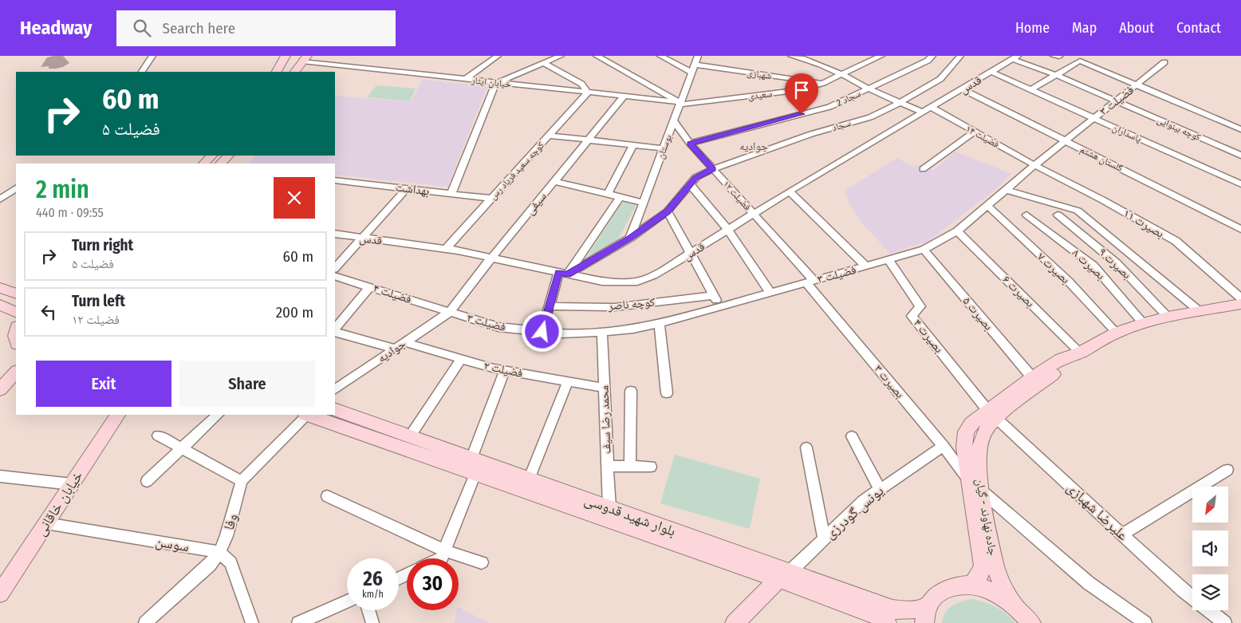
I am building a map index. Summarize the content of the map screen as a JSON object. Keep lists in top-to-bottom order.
{
  "streets": {
    "main road": ["خیابان خاقانی", "بلوار شهید قدوسی", "جاده نهاوند - گیان"],
    "street": [
      "شهبازی",
      "خیابان ایثار",
      "قدس",
      "سعیدی",
      "سجاد 2",
      "فضیلت ۳",
      "سجاد",
      "کوچه بینوایی",
      "پاسداران",
      "فضیلت ۱۴",
      "بوستان",
      "گلستان هشتم",
      "کوچه سعید فریاد رس",
      "بهداشت",
      "فضیلت ۱۲",
      "سیفی",
      "بصیرت ۱۱",
      "بصیرت ۹",
      "بصیرت ۸",
      "بصیرت ۷",
      "بصیرت ۶",
      "فضیلت ۴",
      "کوچه ناصر",
      "بصیرت ۵",
      "بصیرت ۴",
      "جوادیه",
      "فضیلت ۲",
      "بصیرت ۳",
      "محمد رضا سیف",
      "علیرضا شهبازی",
      "یونس گودرزی",
      "وفا",
      "سوسن"
    ]
  },
  "crossings": [
    ["شهبازی", "سعیدی"],
    ["شهبازی", "بوستان"],
    ["خیابان ایثار", "سعیدی"],
    ["خیابان ایثار", "بوستان"],
    ["خیابان ایثار", "کوچه سعید فریاد رس"],
    ["خیابان ایثار", "سیفی"],
    ["قدس", "سجاد"],
    ["قدس", "پاسداران"],
    ["قدس", "فضیلت ۱۴"],
    ["قدس", "گلستان هشتم"],
    ["قدس", "کوچه سعید فریاد رس"],
    ["قدس", "فضیلت ۱۲"],
    ["قدس", "سیفی"],
    ["سعیدی", "بوستان"],
    ["سجاد 2", "فضیلت ۱۲"],
    ["فضیلت ۳", "کوچه بینوایی"],
    ["فضیلت ۳", "پاسداران"],
    ["فضیلت ۳", "فضیلت ۱۴"],
    ["فضیلت ۳", "گلستان هشتم"],
    ["فضیلت ۳", "فضیلت ۱۲"],
    ["فضیلت ۳", "سیفی"],
    ["فضیلت ۳", "بصیرت ۱۱"],
    ["فضیلت ۳", "بصیرت ۷"],
    ["فضیلت ۳", "بصیرت ۶"],
    ["فضیلت ۳", "فضیلت ۴"],
    ["فضیلت ۳", "بصیرت ۵"],
    ["فضیلت ۳", "بصیرت ۴"],
    ["فضیلت ۳", "جوادیه"],
    ["فضیلت ۳", "بصیرت ۳"],
    ["فضیلت ۳", "محمد رضا سیف"],
    ["سجاد", "بوستان"],
    ["سجاد", "فضیلت ۱۲"],
    ["فضیلت ۱۴", "بصیرت ۱۱"],
    ["بوستان", "فضیلت ۱۲"],
    ["کوچه سعید فریاد رس", "بهداشت"],
    ["فضیلت ۱۲", "بصیرت ۳"],
    ["سیفی", "فضیلت ۴"],
    ["سیفی", "جوادیه"],
    ["بصیرت ۹", "جاده نهاوند - گیان"],
    ["بصیرت ۸", "جاده نهاوند - گیان"],
    ["بصیرت ۷", "جاده نهاوند - گیان"],
    ["بصیرت ۶", "جاده نهاوند - گیان"],
    ["فضیلت ۴", "جوادیه"],
    ["بصیرت ۵", "جاده نهاوند - گیان"],
    ["بصیرت ۴", "علیرضا شهبازی"],
    ["بصیرت ۴", "جاده نهاوند - گیان"],
    ["جوادیه", "فضیلت ۲"],
    ["فضیلت ۲", "محمد رضا سیف"],
    ["بصیرت ۳", "یونس گودرزی"],
    ["بصیرت ۳", "جاده نهاوند - گیان"],
    ["محمد رضا سیف", "بلوار شهید قدوسی"],
    ["خیابان خاقانی", "سوسن"],
    ["علیرضا شهبازی", "جاده نهاوند - گیان"],
    ["یونس گودرزی", "بلوار شهید قدوسی"],
    ["وفا", "سوسن"]
  ],
  "districts": ["جوادیه"],
  "north": "bottom left",
  "page": {
    "header": "Headway",
    "search": "Search here",
    "nav": [
      "Home",
      "Map",
      "About",
      "Contact"
    ],
    "turn": ["60 m", "فضیلت ۵"],
    "heading": ["2 min", "440 m · 09:55"],
    "list": [
      {
        "name": "Turn right",
        "note": "فضیلت ۵",
        "value": "60 m"
      },
      {
        "name": "Turn left",
        "note": "فضیلت ۱۲",
        "value": "200 m"
      }
    ],
    "buttons": ["Exit", "Share"],
    "speed": "26 km/h",
    "limit": "30"
  }
}
